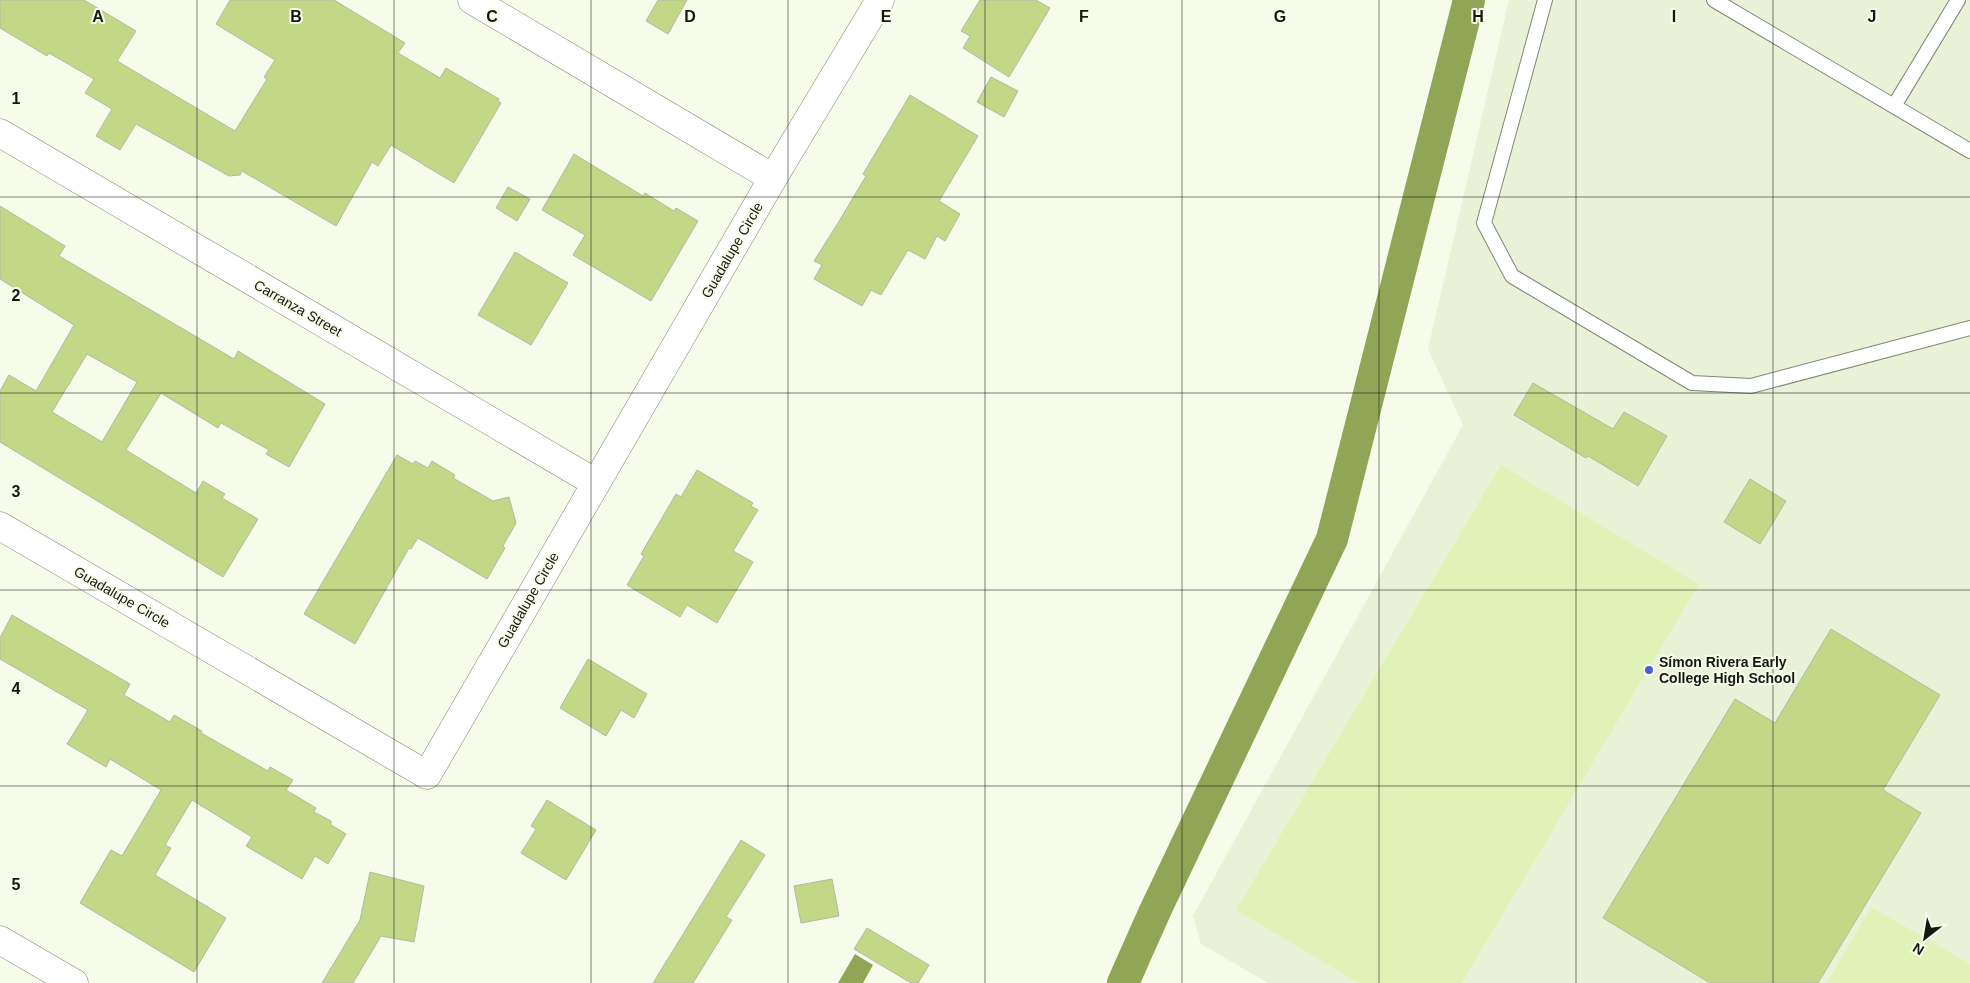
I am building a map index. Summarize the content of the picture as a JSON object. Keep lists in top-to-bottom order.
{
  "streets": {
    "street": ["Guadalupe Circle", "Carranza Street"]
  },
  "crossings": [
    ["Guadalupe Circle", "Carranza Street"]
  ],
  "places": ["Símon Rivera Early College High School"],
  "north": "bottom left",
  "grid": {
    "columns": [
      "A",
      "B",
      "C",
      "D",
      "E",
      "F",
      "G",
      "H",
      "I",
      "J"
    ],
    "rows": [
      "1",
      "2",
      "3",
      "4",
      "5"
    ]
  }
}
